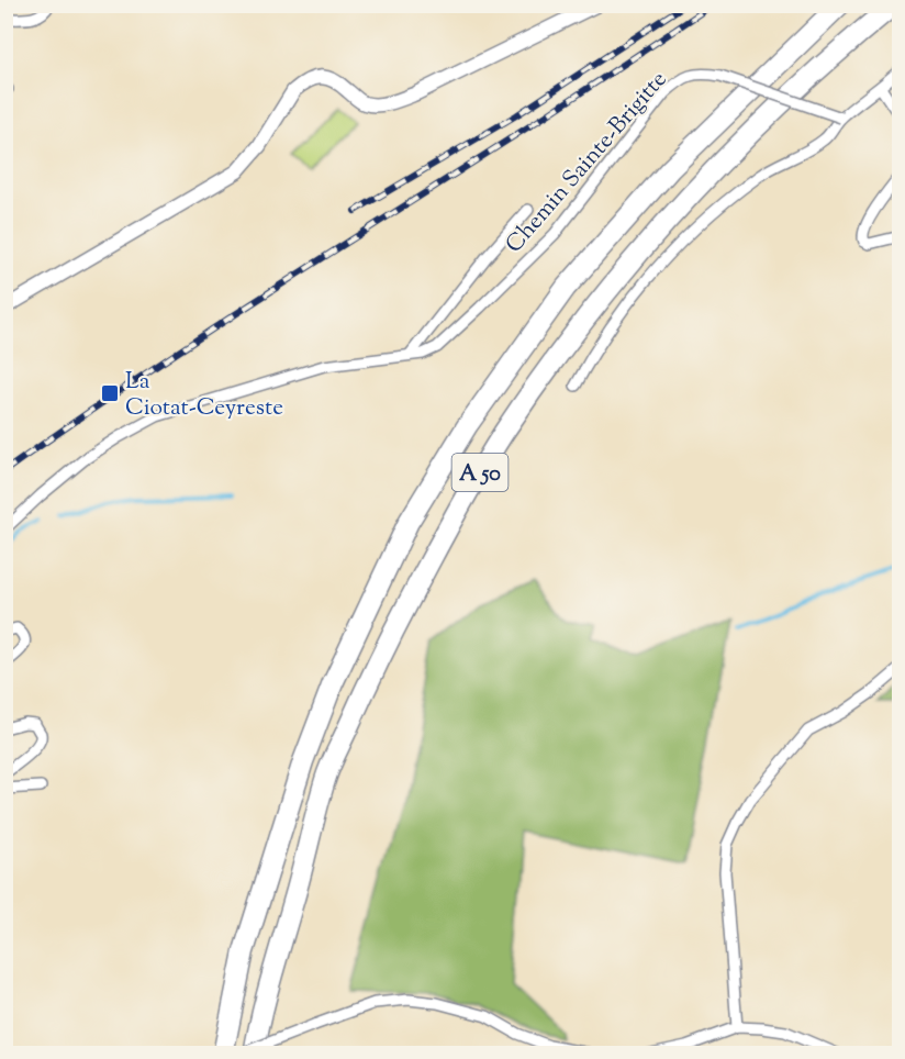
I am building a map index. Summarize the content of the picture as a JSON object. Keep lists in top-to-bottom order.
{
  "streets": {
    "highway": ["A 50"],
    "street": ["Chemin Sainte-Brigitte"]
  },
  "places": {
    "transit": ["La Ciotat-Ceyreste"]
  }
}
